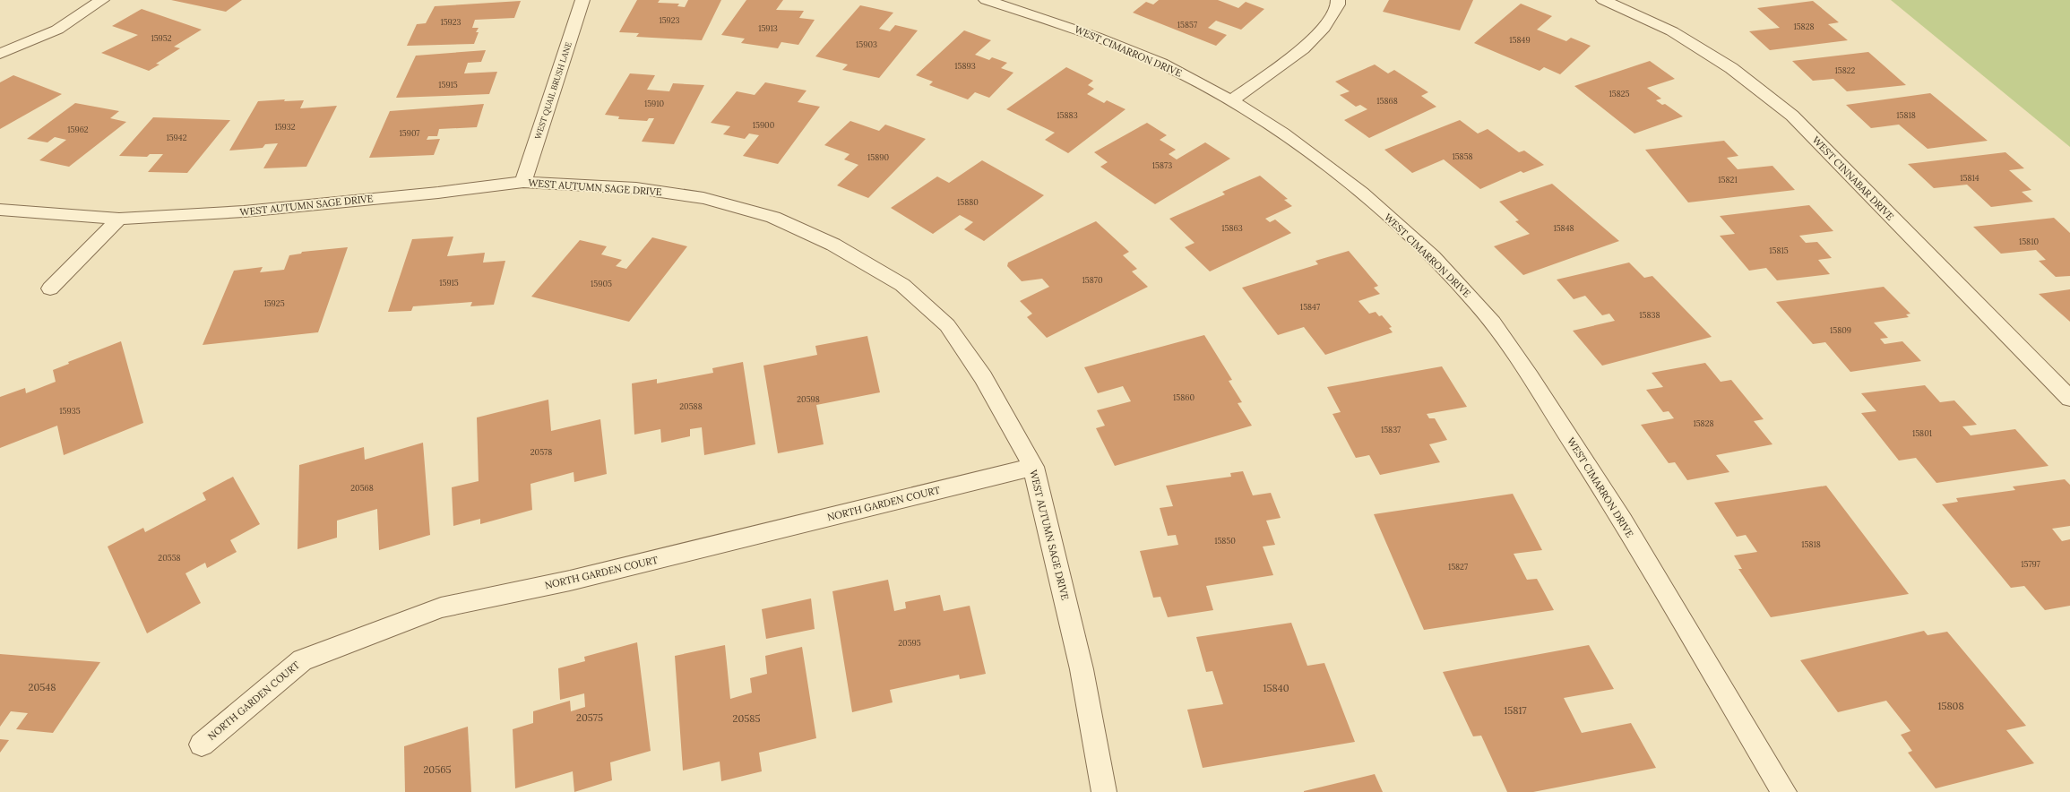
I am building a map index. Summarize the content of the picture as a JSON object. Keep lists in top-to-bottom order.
{
  "streets": {
    "street": [
      "WEST CIMARRON DRIVE",
      "WEST QUAIL BRUSH LANE",
      "WEST CINNABAR DRIVE",
      "WEST AUTUMN SAGE DRIVE",
      "NORTH GARDEN COURT"
    ]
  },
  "crossings": [
    ["WEST QUAIL BRUSH LANE", "WEST AUTUMN SAGE DRIVE"],
    ["WEST AUTUMN SAGE DRIVE", "NORTH GARDEN COURT"]
  ],
  "house_numbers": [
    "15923",
    "15923",
    "15857",
    "15828",
    "15913",
    "15952",
    "15849",
    "15903",
    "15893",
    "15822",
    "15915",
    "15825",
    "15868",
    "15910",
    "15883",
    "15818",
    "15900",
    "15932",
    "15962",
    "15907",
    "15942",
    "15858",
    "15890",
    "15873",
    "15814",
    "15821",
    "15880",
    "15863",
    "15848",
    "15810",
    "15815",
    "15870",
    "15915",
    "15905",
    "15925",
    "15847",
    "15838",
    "15809",
    "15860",
    "20598",
    "20588",
    "15935",
    "15828",
    "15837",
    "15801",
    "20578",
    "20568",
    "15850",
    "15818",
    "20558",
    "15797",
    "15827",
    "20595",
    "20548",
    "15840",
    "15808",
    "15817",
    "20575",
    "20585",
    "20565"
  ]
}
